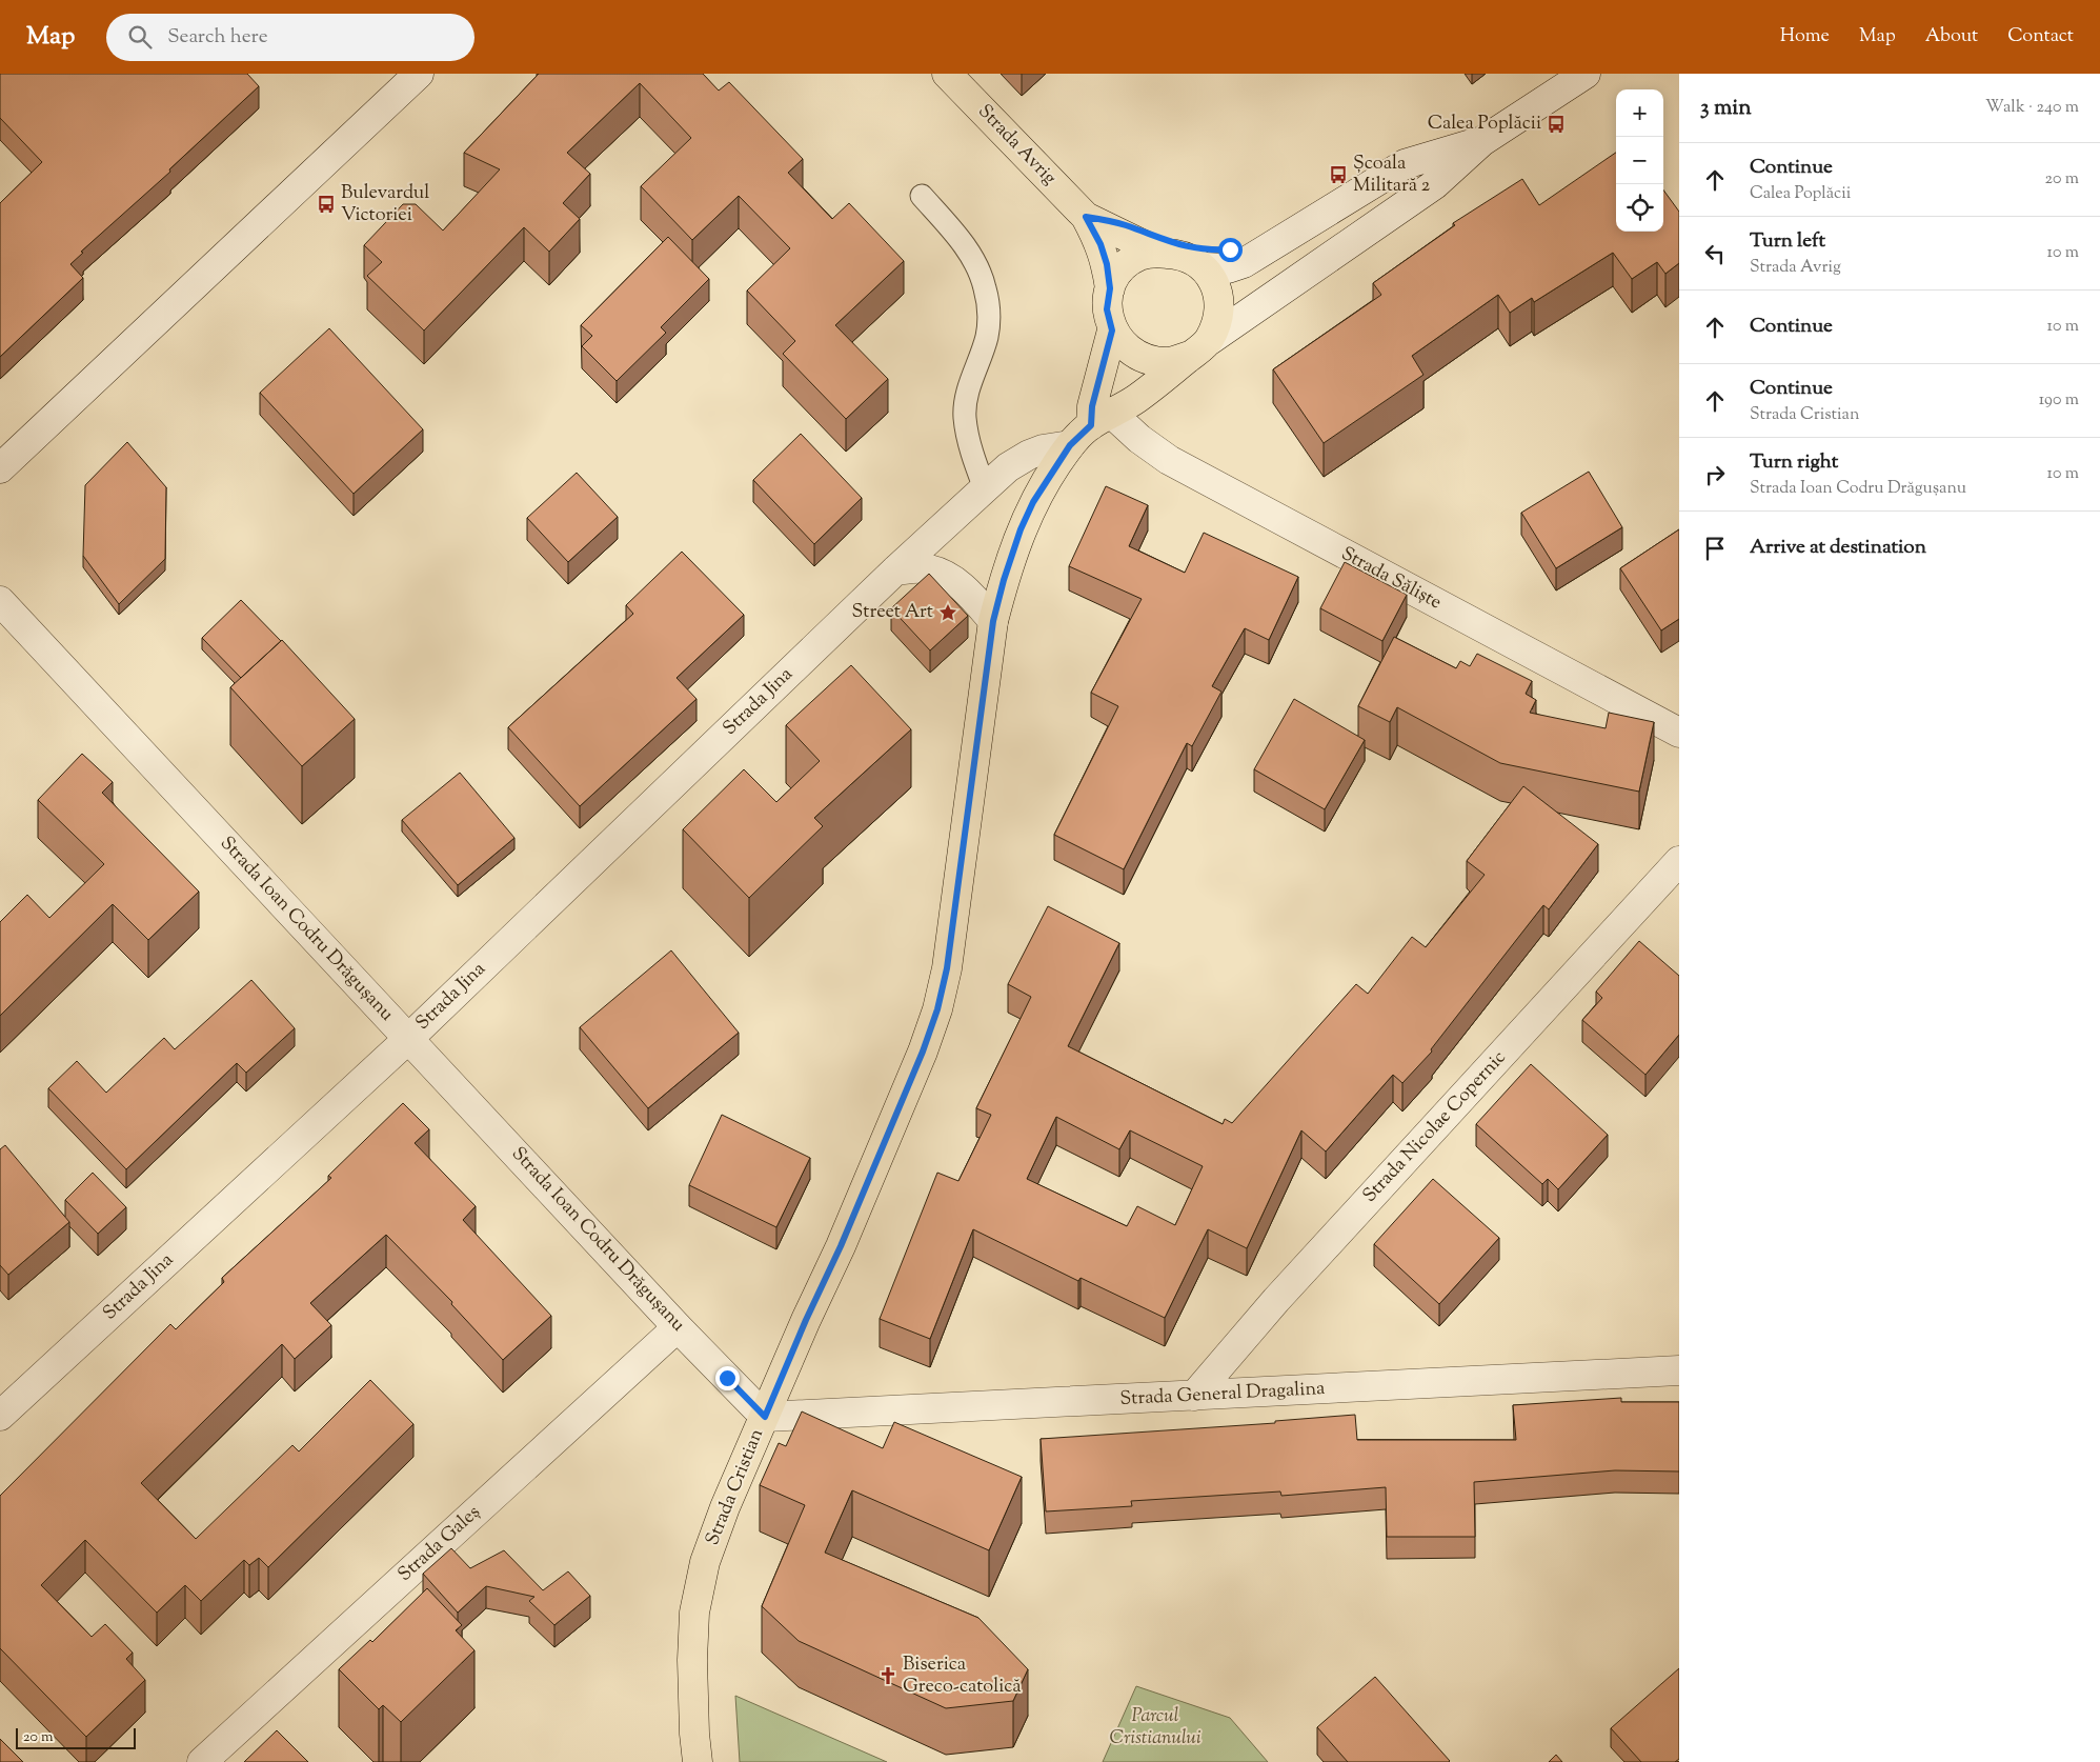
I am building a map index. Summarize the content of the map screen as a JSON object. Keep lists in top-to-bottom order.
{
  "streets": {
    "main road": ["Strada Avrig", "Strada Cristian"],
    "street": [
      "Strada Săliște",
      "Strada Jina",
      "Strada Ioan Codru Drăgușanu",
      "Strada Nicolae Copernic",
      "Strada General Dragalina",
      "Strada Galeș"
    ]
  },
  "crossings": [
    ["Strada Avrig", "Strada Cristian"],
    ["Strada Săliște", "Strada Cristian"],
    ["Strada Jina", "Strada Ioan Codru Drăgușanu"],
    ["Strada Jina", "Strada Cristian"],
    ["Strada Ioan Codru Drăgușanu", "Strada General Dragalina"],
    ["Strada Ioan Codru Drăgușanu", "Strada Cristian"],
    ["Strada Ioan Codru Drăgușanu", "Strada Galeș"],
    ["Strada Nicolae Copernic", "Strada General Dragalina"],
    ["Strada General Dragalina", "Strada Cristian"]
  ],
  "parks": ["Parcul Cristianului"],
  "places": {
    "bus stop": ["Calea Poplăcii", "Școala Militară 2", "Bulevardul Victoriei"],
    "place": ["Street Art"],
    "church": ["Biserica Greco-catolică"]
  },
  "scale_bar": "20 m",
  "page": {
    "header": "Map",
    "search": "Search here",
    "nav": [
      "Home",
      "Map",
      "About",
      "Contact"
    ],
    "heading": ["3 min", "Walk · 240 m"],
    "map_buttons": ["+", "−"],
    "list": [
      ["Continue", "Calea Poplăcii", "20 m"],
      ["Turn left", "Strada Avrig", "10 m"],
      ["Continue", "10 m"],
      ["Continue", "Strada Cristian", "190 m"],
      ["Turn right", "Strada Ioan Codru Drăgușanu", "10 m"],
      "Arrive at destination"
    ],
    "scale": "20 m"
  }
}
